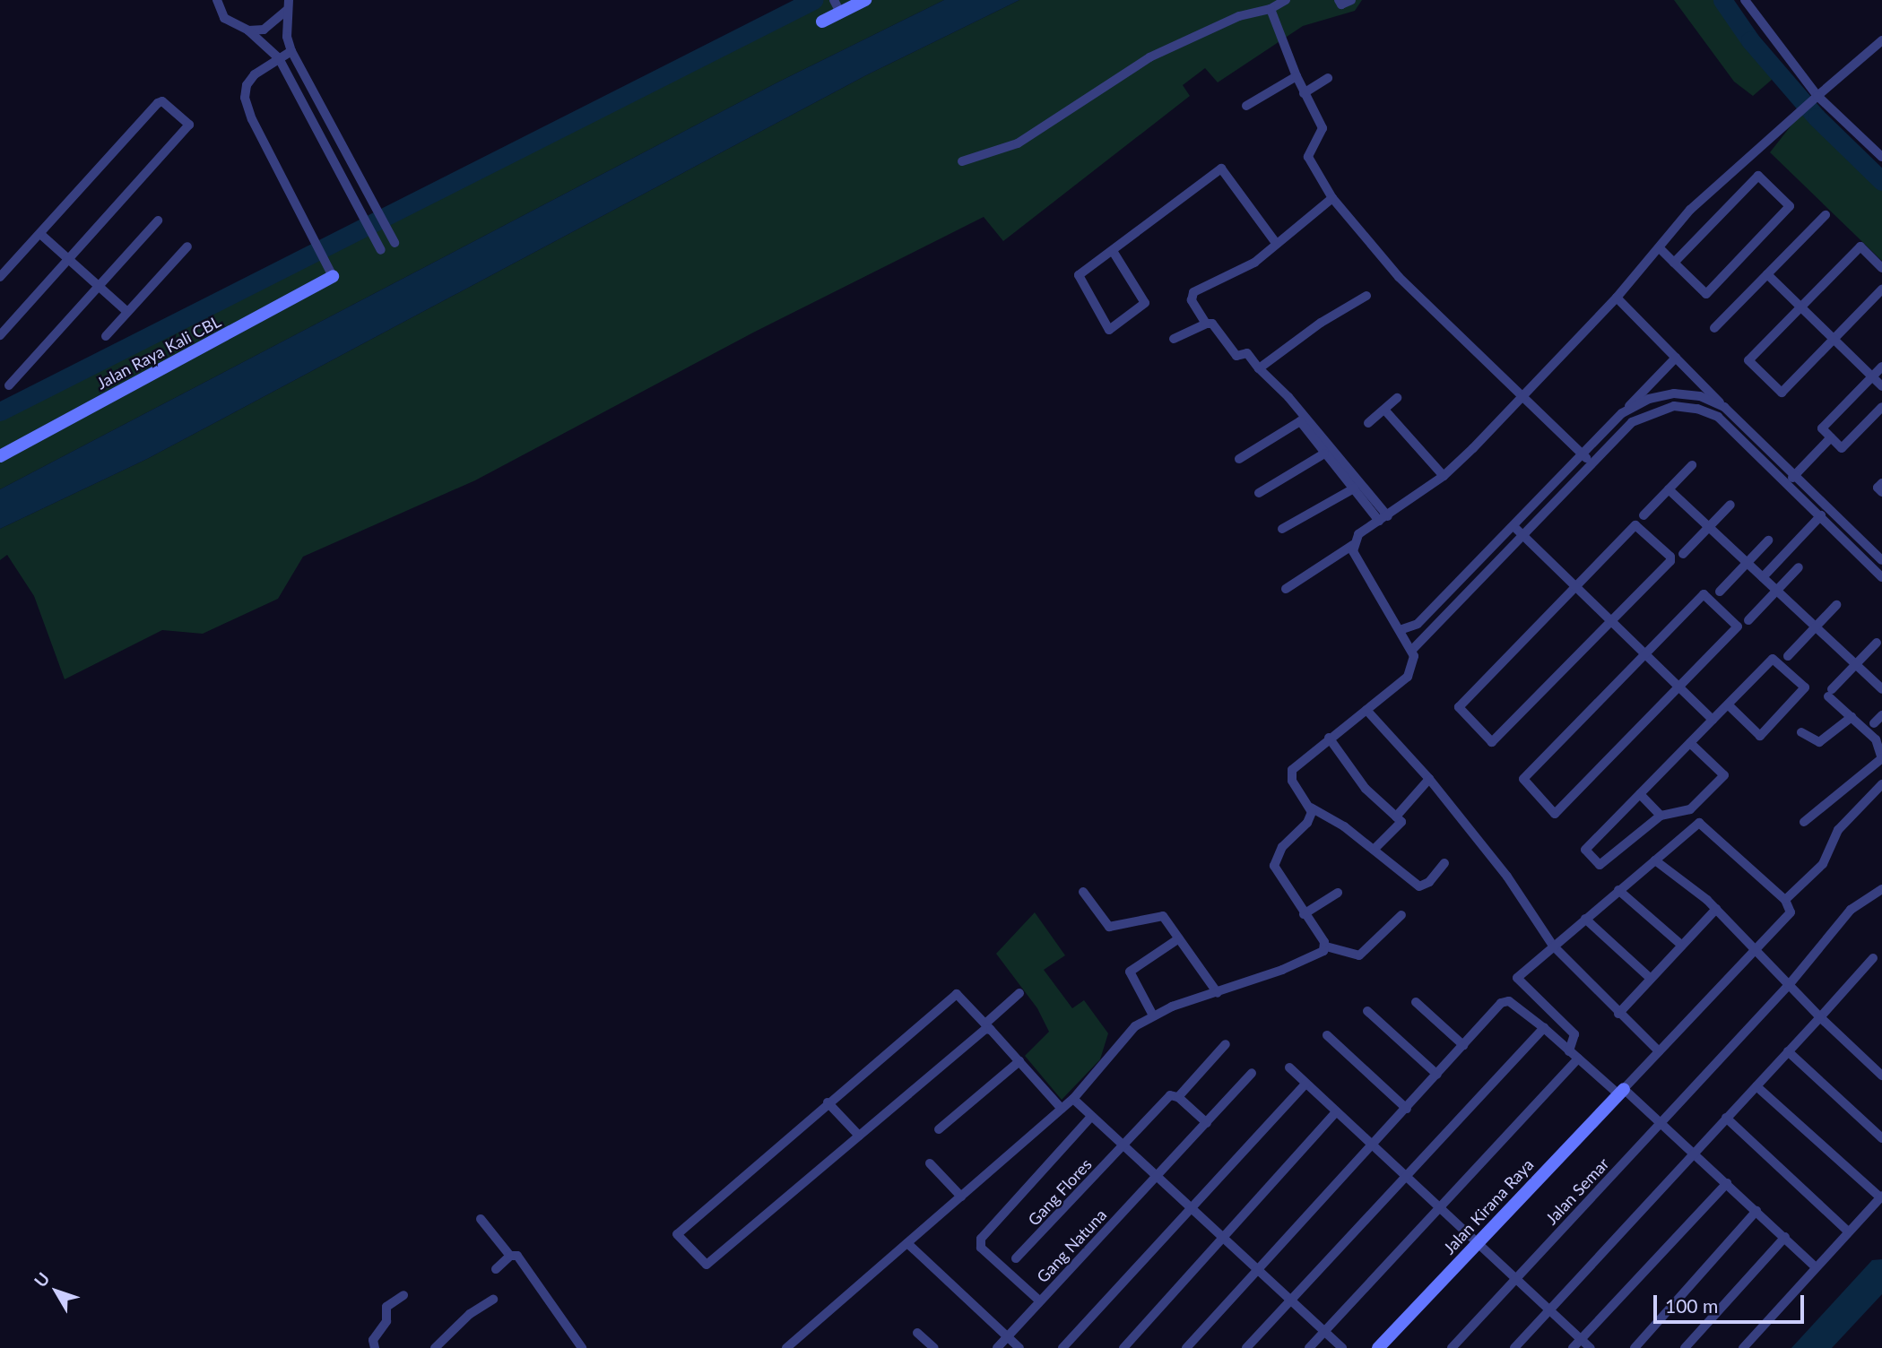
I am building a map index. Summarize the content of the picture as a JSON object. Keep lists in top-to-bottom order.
{
  "streets": {
    "main road": ["Jalan Raya Kali CBL", "Jalan Kirana Raya"],
    "street": ["Jalan Semar", "Gang Flores", "Gang Natuna"]
  },
  "scale_bar": "100 m",
  "north": "top left"
}
